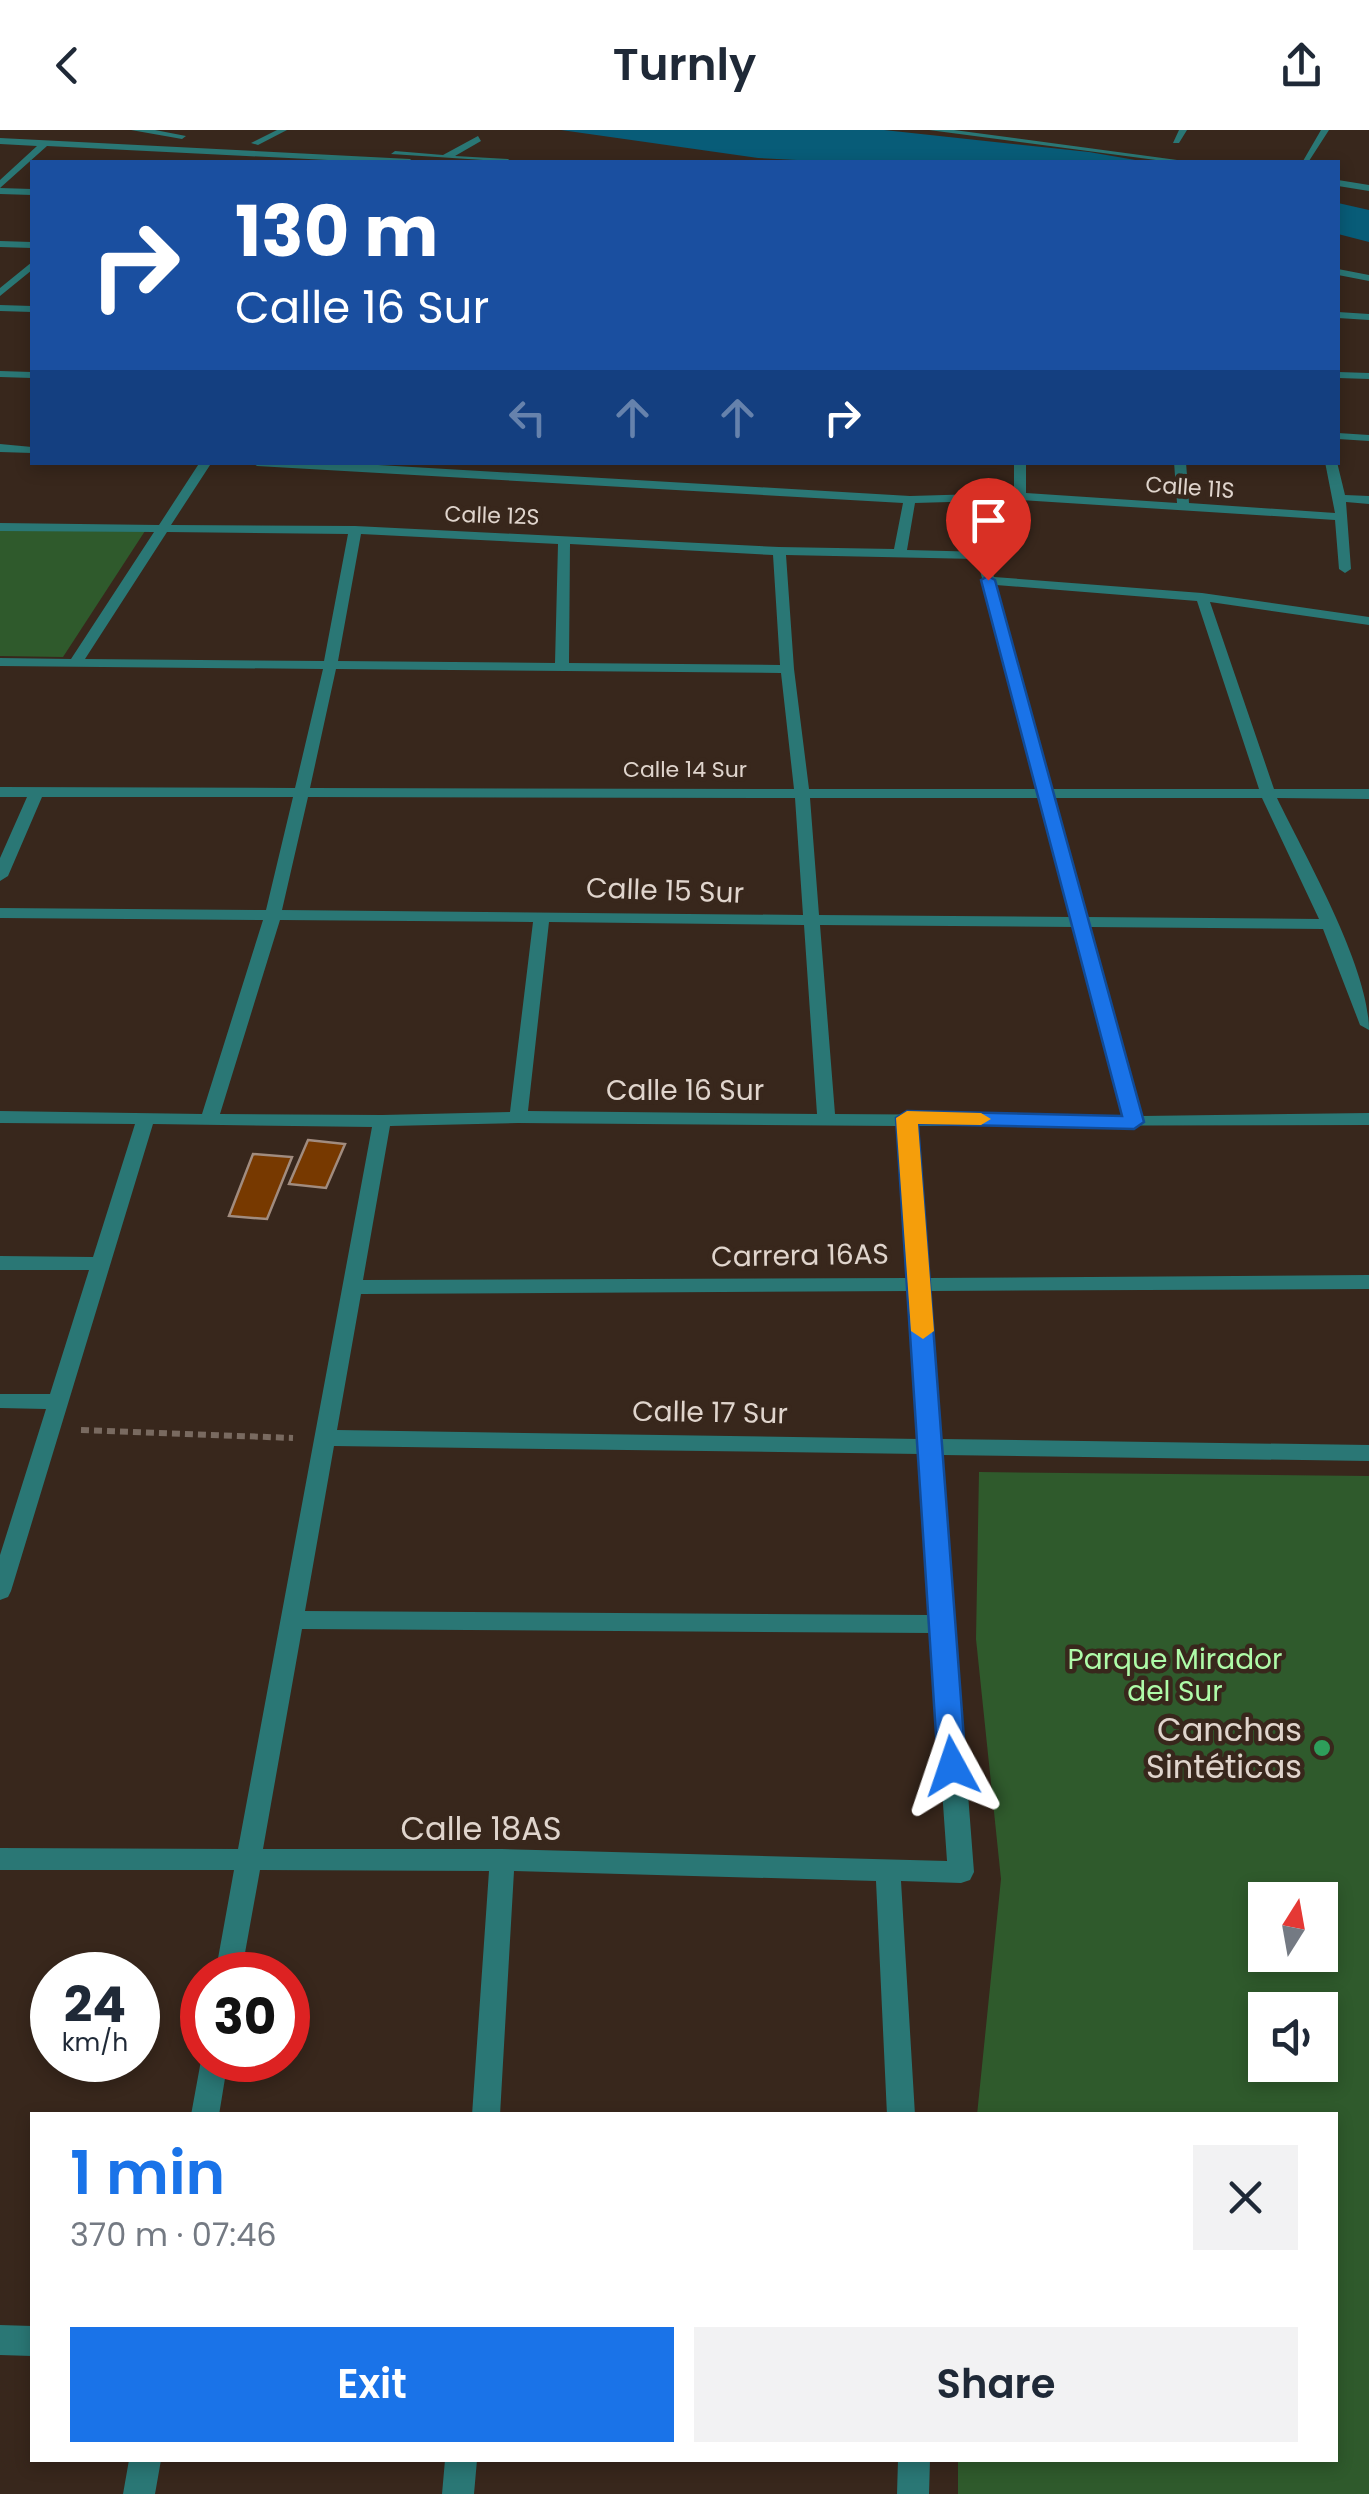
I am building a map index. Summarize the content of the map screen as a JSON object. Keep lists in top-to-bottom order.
{
  "streets": {
    "street": [
      "Calle 11S",
      "Calle 12S",
      "Calle 14 Sur",
      "Calle 15 Sur",
      "Calle 16 Sur",
      "Carrera 16AS",
      "Calle 17 Sur",
      "Calle 18AS"
    ]
  },
  "parks": ["Parque Mirador del Sur"],
  "places": ["Canchas Sintéticas"],
  "north": "top",
  "page": {
    "header": "Turnly",
    "turn": ["130 m", "Calle 16 Sur"],
    "speed": "24 km/h",
    "limit": "30",
    "heading": ["1 min", "370 m · 07:46"],
    "buttons": ["Exit", "Share"]
  }
}
